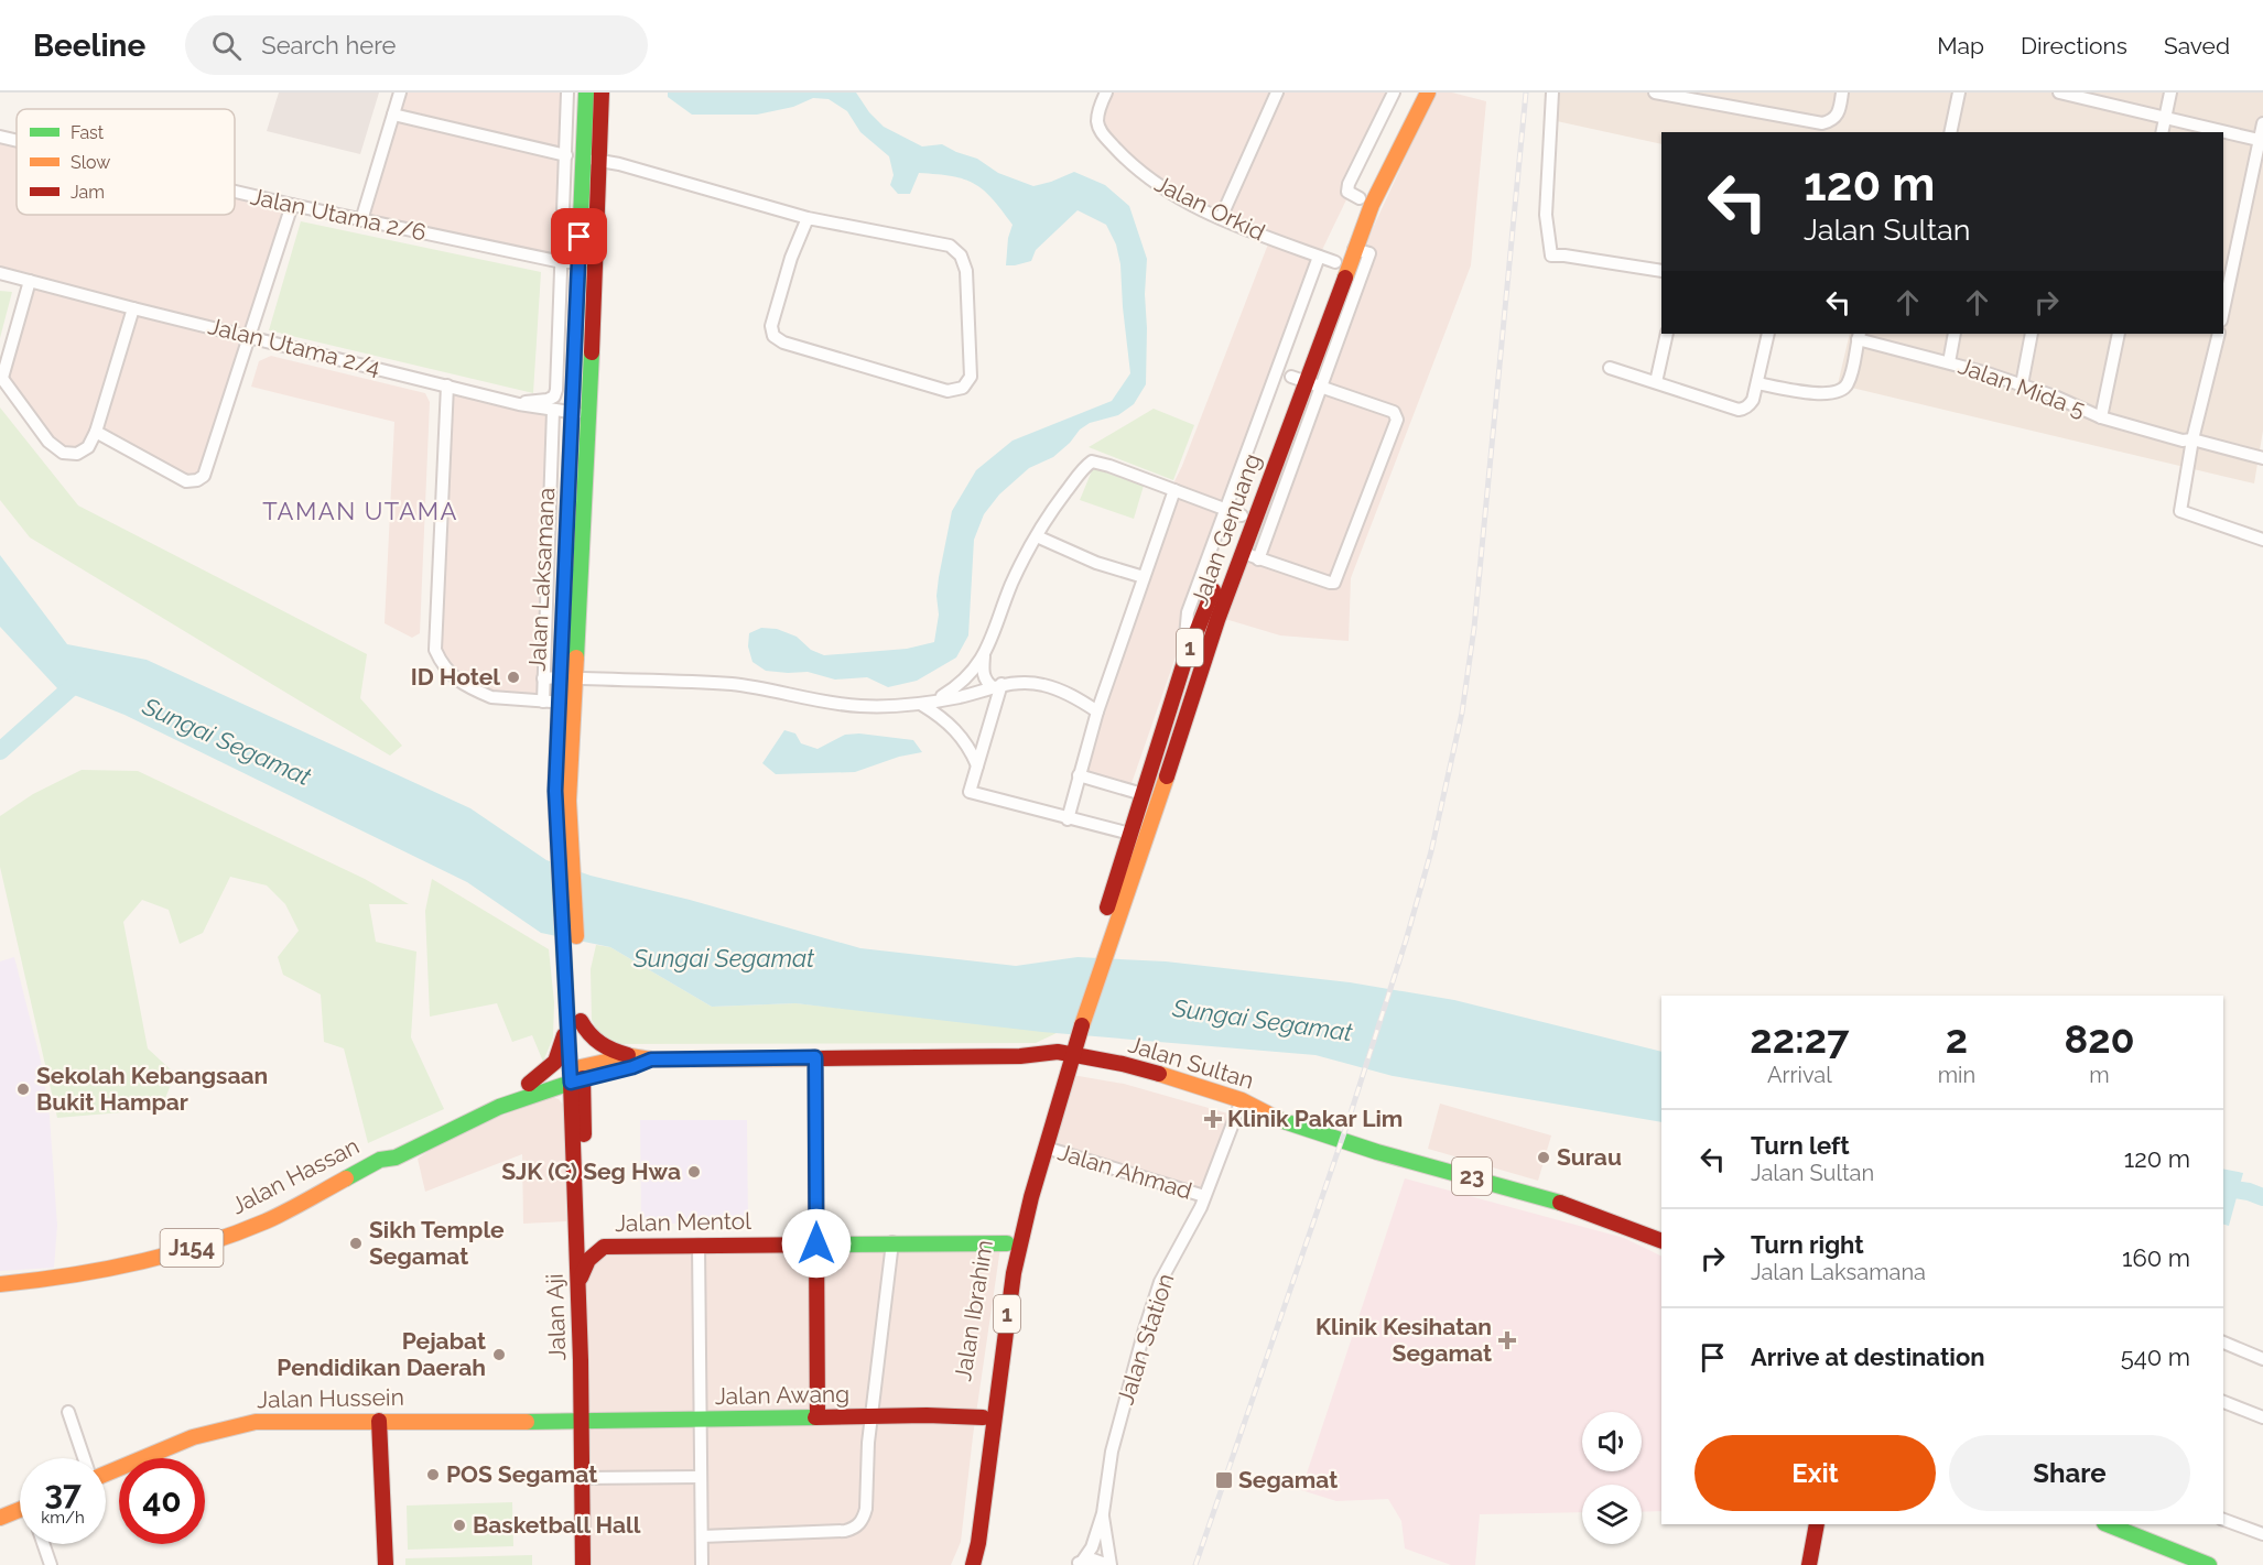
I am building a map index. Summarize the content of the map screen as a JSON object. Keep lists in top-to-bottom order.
{
  "streets": {
    "main road": [
      "Jalan Genuang",
      "Jalan Laksamana",
      "1",
      "Jalan Sultan",
      "Jalan Hassan",
      "23",
      "Jalan Mentol",
      "J154",
      "Jalan Ibrahim",
      "Jalan Aji",
      "Jalan Awang",
      "Jalan Hussein"
    ],
    "street": [
      "Jalan Orkid",
      "Jalan Utama 2/6",
      "Jalan Utama 2/4",
      "Jalan Mida 5",
      "Jalan Ahmad",
      "Jalan Station"
    ]
  },
  "crossings": [
    ["Jalan Utama 2/6", "Jalan Laksamana"],
    ["Jalan Utama 2/4", "Jalan Laksamana"],
    ["Jalan Genuang", "Jalan Sultan"],
    ["Jalan Genuang", "Jalan Ibrahim"],
    ["Jalan Laksamana", "Jalan Sultan"],
    ["Jalan Laksamana", "Jalan Hassan"],
    ["Jalan Laksamana", "Jalan Aji"],
    ["Jalan Sultan", "Jalan Hassan"],
    ["Jalan Sultan", "Jalan Ibrahim"],
    ["Jalan Sultan", "Jalan Aji"],
    ["Jalan Sultan", "Jalan Station"],
    ["Jalan Ahmad", "Jalan Ibrahim"],
    ["Jalan Ahmad", "Jalan Station"],
    ["Jalan Hassan", "Jalan Aji"],
    ["Jalan Mentol", "Jalan Ibrahim"],
    ["Jalan Mentol", "Jalan Aji"],
    ["Jalan Ibrahim", "Jalan Awang"],
    ["Jalan Aji", "Jalan Awang"],
    ["Jalan Aji", "Jalan Hussein"],
    ["Jalan Awang", "Jalan Hussein"]
  ],
  "districts": ["TAMAN UTAMA"],
  "water": ["Sungai Segamat"],
  "places": {
    "other": [
      "ID Hotel",
      "Sekolah Kebangsaan Bukit Hampar",
      "Surau",
      "SJK (C) Seg Hwa",
      "Sikh Temple Segamat",
      "Pejabat Pendidikan Daerah",
      "POS Segamat",
      "Basketball Hall"
    ],
    "health": ["Klinik Pakar Lim", "Klinik Kesihatan Segamat"],
    "transit": ["Segamat"]
  },
  "legend": ["Fast", "Slow", "Jam"],
  "page": {
    "header": "Beeline",
    "search": "Search here",
    "nav": ["Map", "Directions", "Saved"],
    "turn": ["120 m", "Jalan Sultan"],
    "eta": [
      "22:27",
      "Arrival",
      "2",
      "min",
      "820",
      "m"
    ],
    "list": [
      {
        "name": "Turn left",
        "note": "Jalan Sultan",
        "value": "120 m"
      },
      {
        "name": "Turn right",
        "note": "Jalan Laksamana",
        "value": "160 m"
      },
      {
        "name": "Arrive at destination",
        "value": "540 m"
      }
    ],
    "buttons": ["Exit", "Share"],
    "speed": "37 km/h",
    "limit": "40"
  }
}
